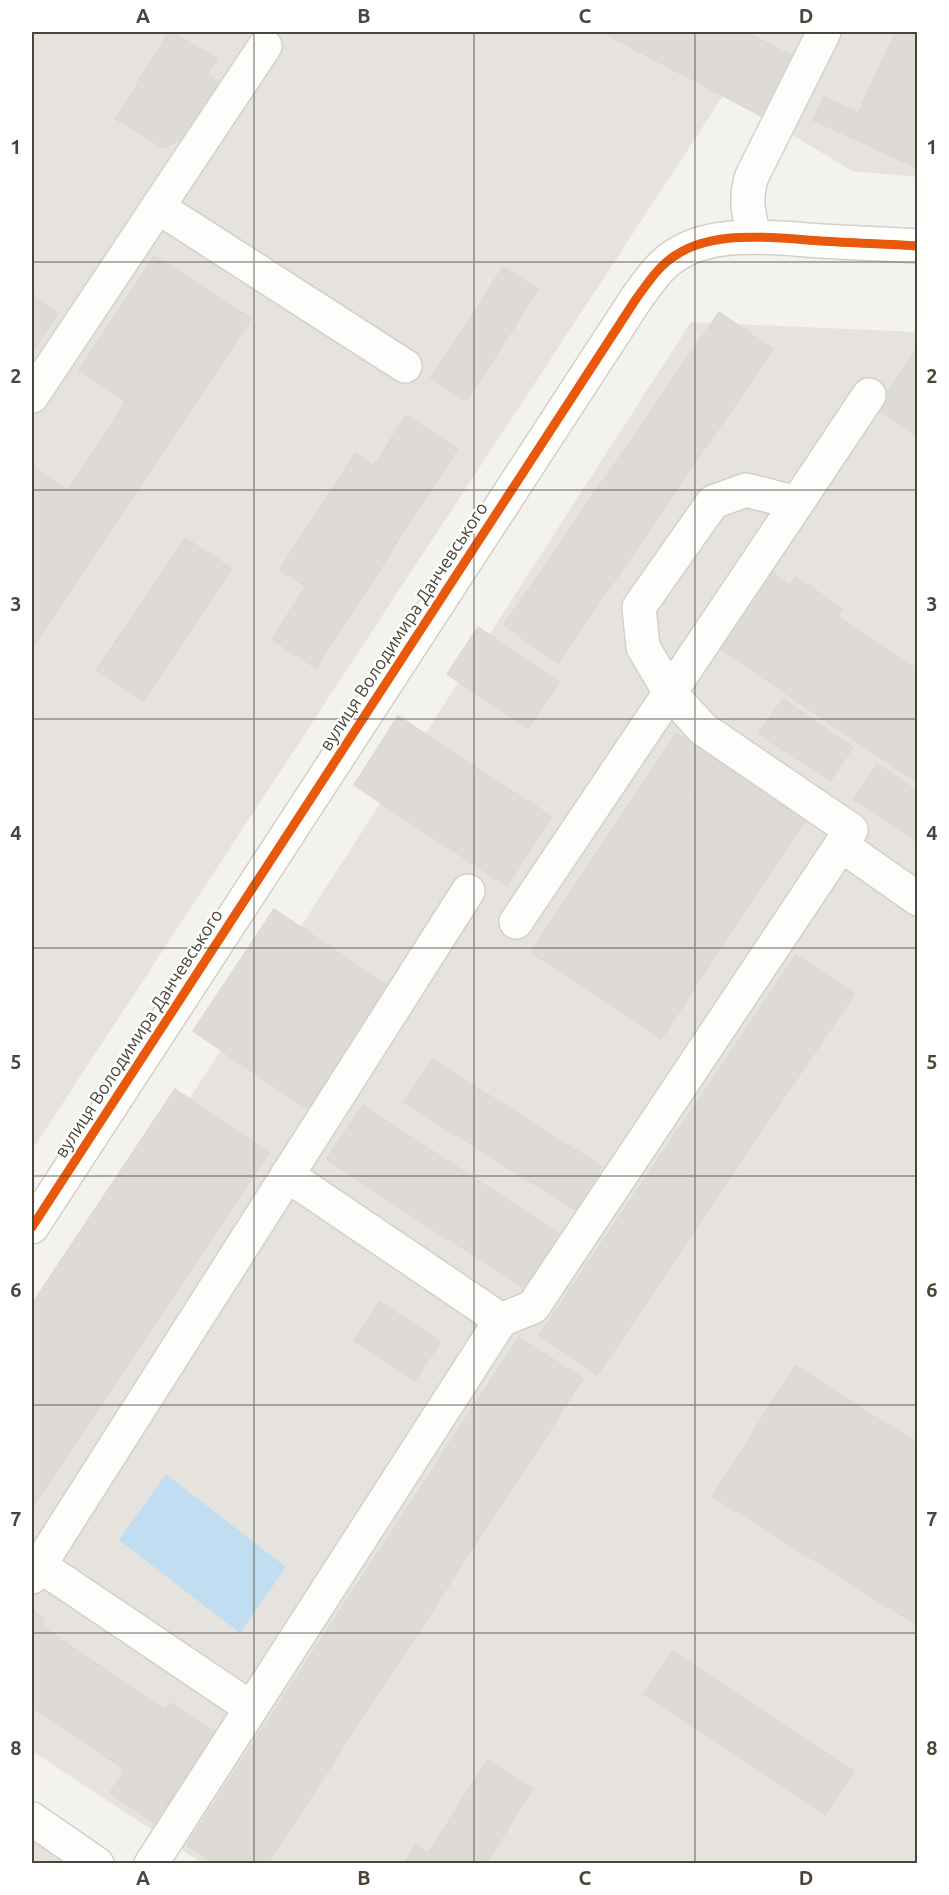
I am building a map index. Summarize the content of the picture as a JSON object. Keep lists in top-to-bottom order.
{
  "streets": {
    "street": ["вулиця Володимира Данчевського"]
  },
  "grid": {
    "columns": [
      "A",
      "B",
      "C",
      "D"
    ],
    "rows": [
      "1",
      "2",
      "3",
      "4",
      "5",
      "6",
      "7",
      "8"
    ]
  }
}
